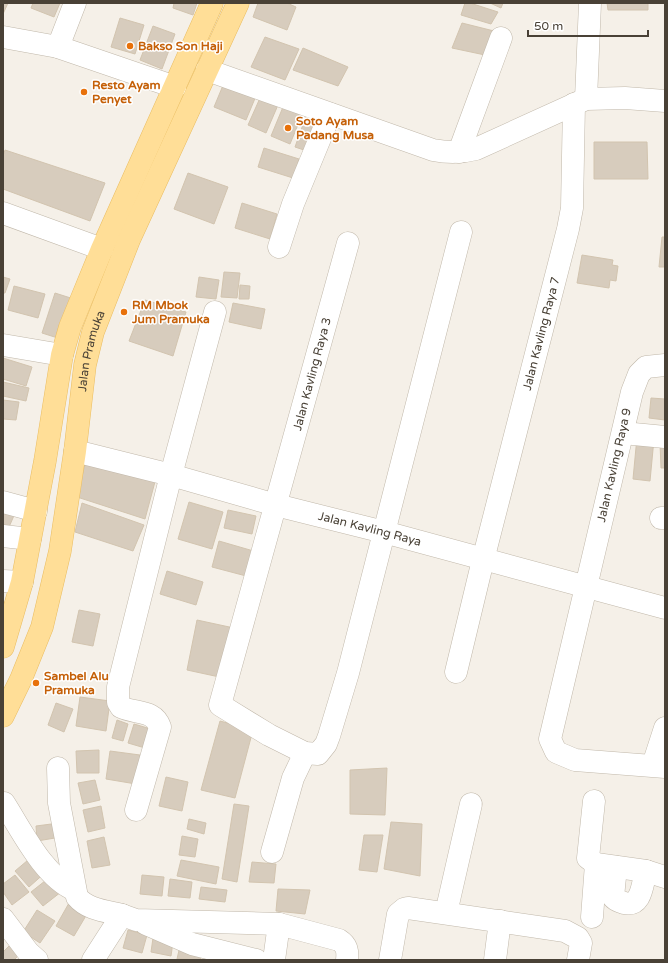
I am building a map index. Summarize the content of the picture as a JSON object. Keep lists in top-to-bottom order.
{
  "streets": {
    "main road": ["Jalan Pramuka"],
    "street": [
      "Jalan Kavling Raya 7",
      "Jalan Kavling Raya 3",
      "Jalan Kavling Raya 9",
      "Jalan Kavling Raya"
    ]
  },
  "crossings": [
    ["Jalan Kavling Raya 7", "Jalan Kavling Raya"],
    ["Jalan Pramuka", "Jalan Kavling Raya"],
    ["Jalan Kavling Raya 3", "Jalan Kavling Raya"],
    ["Jalan Kavling Raya 9", "Jalan Kavling Raya"]
  ],
  "places": [
    "Bakso Son Haji",
    "Resto Ayam Penyet",
    "Soto Ayam Padang Musa",
    "RM Mbok Jum Pramuka",
    "Sambel Alu Pramuka"
  ],
  "scale_bar": "50 m"
}
